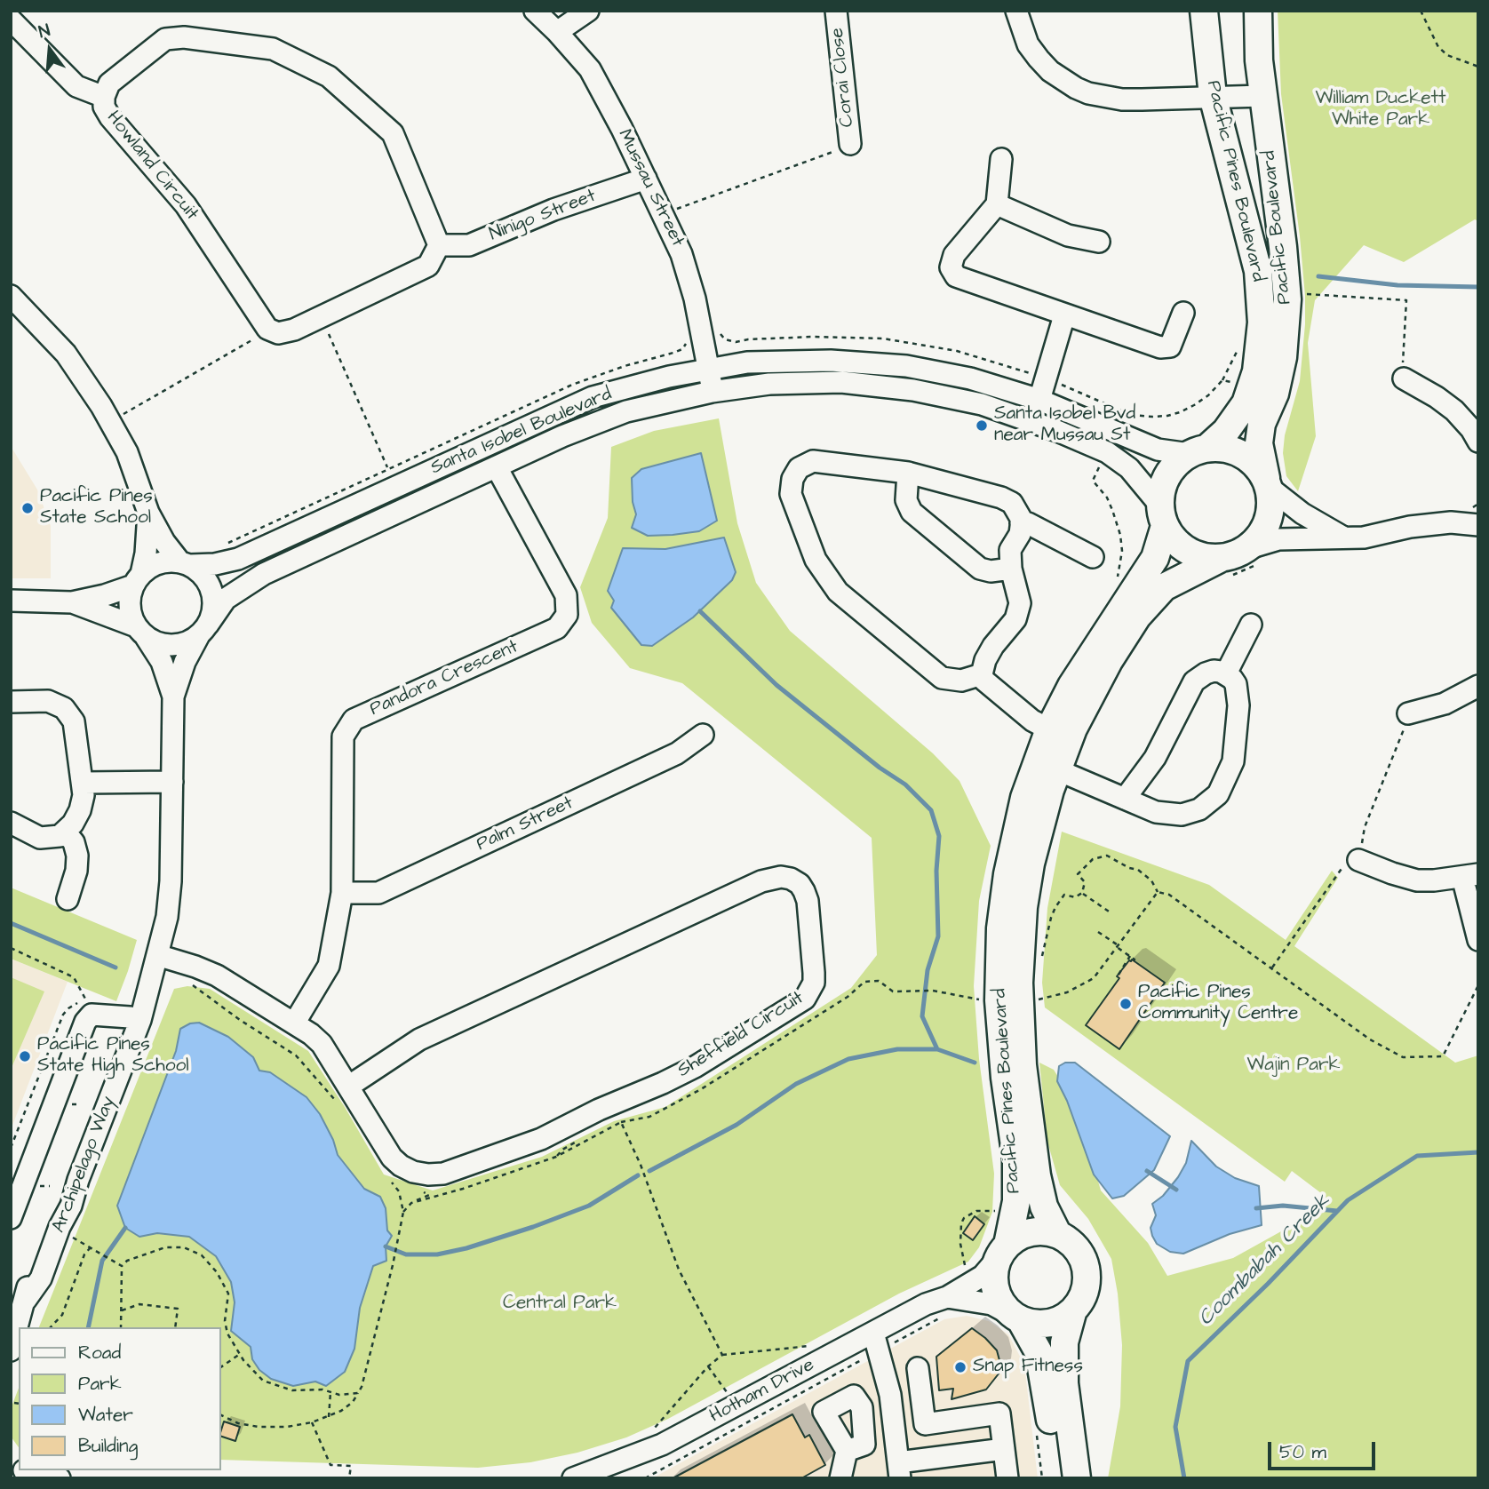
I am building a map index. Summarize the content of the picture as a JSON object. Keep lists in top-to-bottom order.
{
  "streets": {
    "main road": ["Pacific Pines Boulevard", "Pacific Boulevard"],
    "street": [
      "Corai Close",
      "Howland Circuit",
      "Mussau Street",
      "Ninigo Street",
      "Santa Isobel Boulevard",
      "Pandora Crescent",
      "Palm Street",
      "Sheffield Circuit",
      "Archipelago Way",
      "Hotham Drive"
    ]
  },
  "crossings": [
    ["Howland Circuit", "Ninigo Street"],
    ["Pacific Pines Boulevard", "Pacific Boulevard"],
    ["Pacific Pines Boulevard", "Santa Isobel Boulevard"],
    ["Pacific Pines Boulevard", "Hotham Drive"],
    ["Mussau Street", "Ninigo Street"],
    ["Mussau Street", "Santa Isobel Boulevard"],
    ["Pacific Boulevard", "Santa Isobel Boulevard"],
    ["Santa Isobel Boulevard", "Pandora Crescent"],
    ["Santa Isobel Boulevard", "Archipelago Way"],
    ["Pandora Crescent", "Palm Street"],
    ["Pandora Crescent", "Sheffield Circuit"],
    ["Sheffield Circuit", "Archipelago Way"]
  ],
  "water": ["Coombabah Creek"],
  "parks": ["William Duckett White Park", "Wajin Park", "Central Park"],
  "places": [
    "Santa Isobel Bvd near Mussau St",
    "Pacific Pines State School",
    "Pacific Pines Community Centre",
    "Pacific Pines State High School",
    "Snap Fitness"
  ],
  "legend": [
    "Road",
    "Park",
    "Water",
    "Building"
  ],
  "scale_bar": "50 m",
  "north": "top"
}
